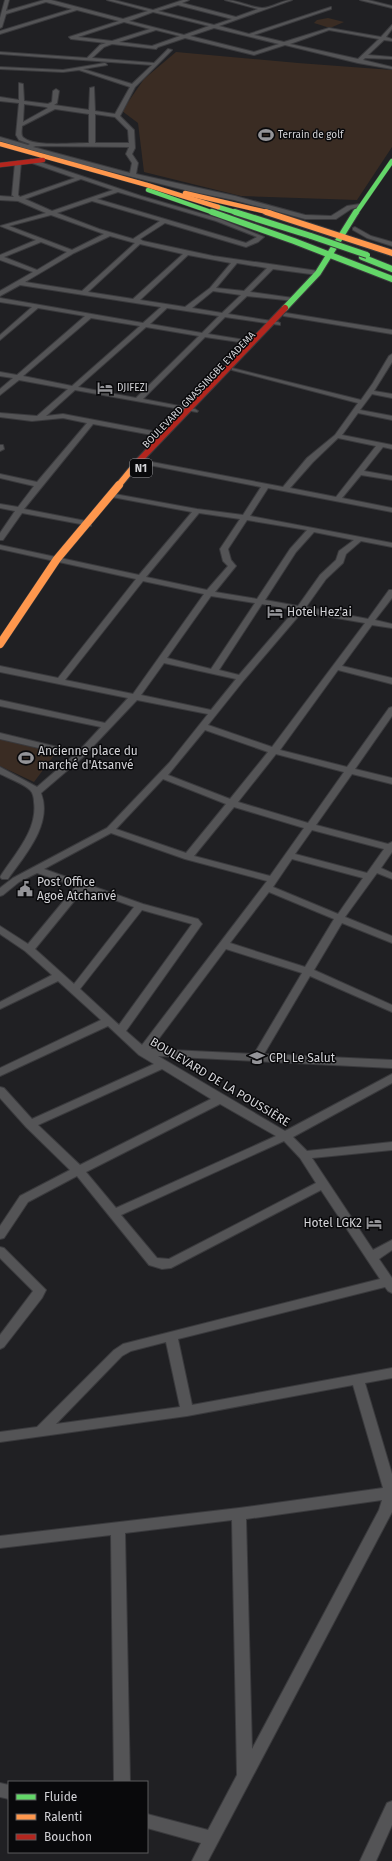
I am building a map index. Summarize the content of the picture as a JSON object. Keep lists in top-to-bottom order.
{
  "streets": {
    "main road": ["BOULEVARD GNASSINGBE EYADEMA", "N1"],
    "street": ["BOULEVARD DE LA POUSSIÈRE"]
  },
  "crossings": [
    ["BOULEVARD GNASSINGBE EYADEMA", "N1"]
  ],
  "places": {
    "sports": ["Terrain de golf", "Ancienne place du marché d'Atsanvé"],
    "hotel": ["DJIFEZI", "Hotel Hez'ai", "Hotel LGK2"],
    "public building": ["Post Office Agoè Atchanvé"],
    "school or university": ["CPL Le Salut"]
  },
  "legend": ["Fluide", "Ralenti", "Bouchon"]
}
